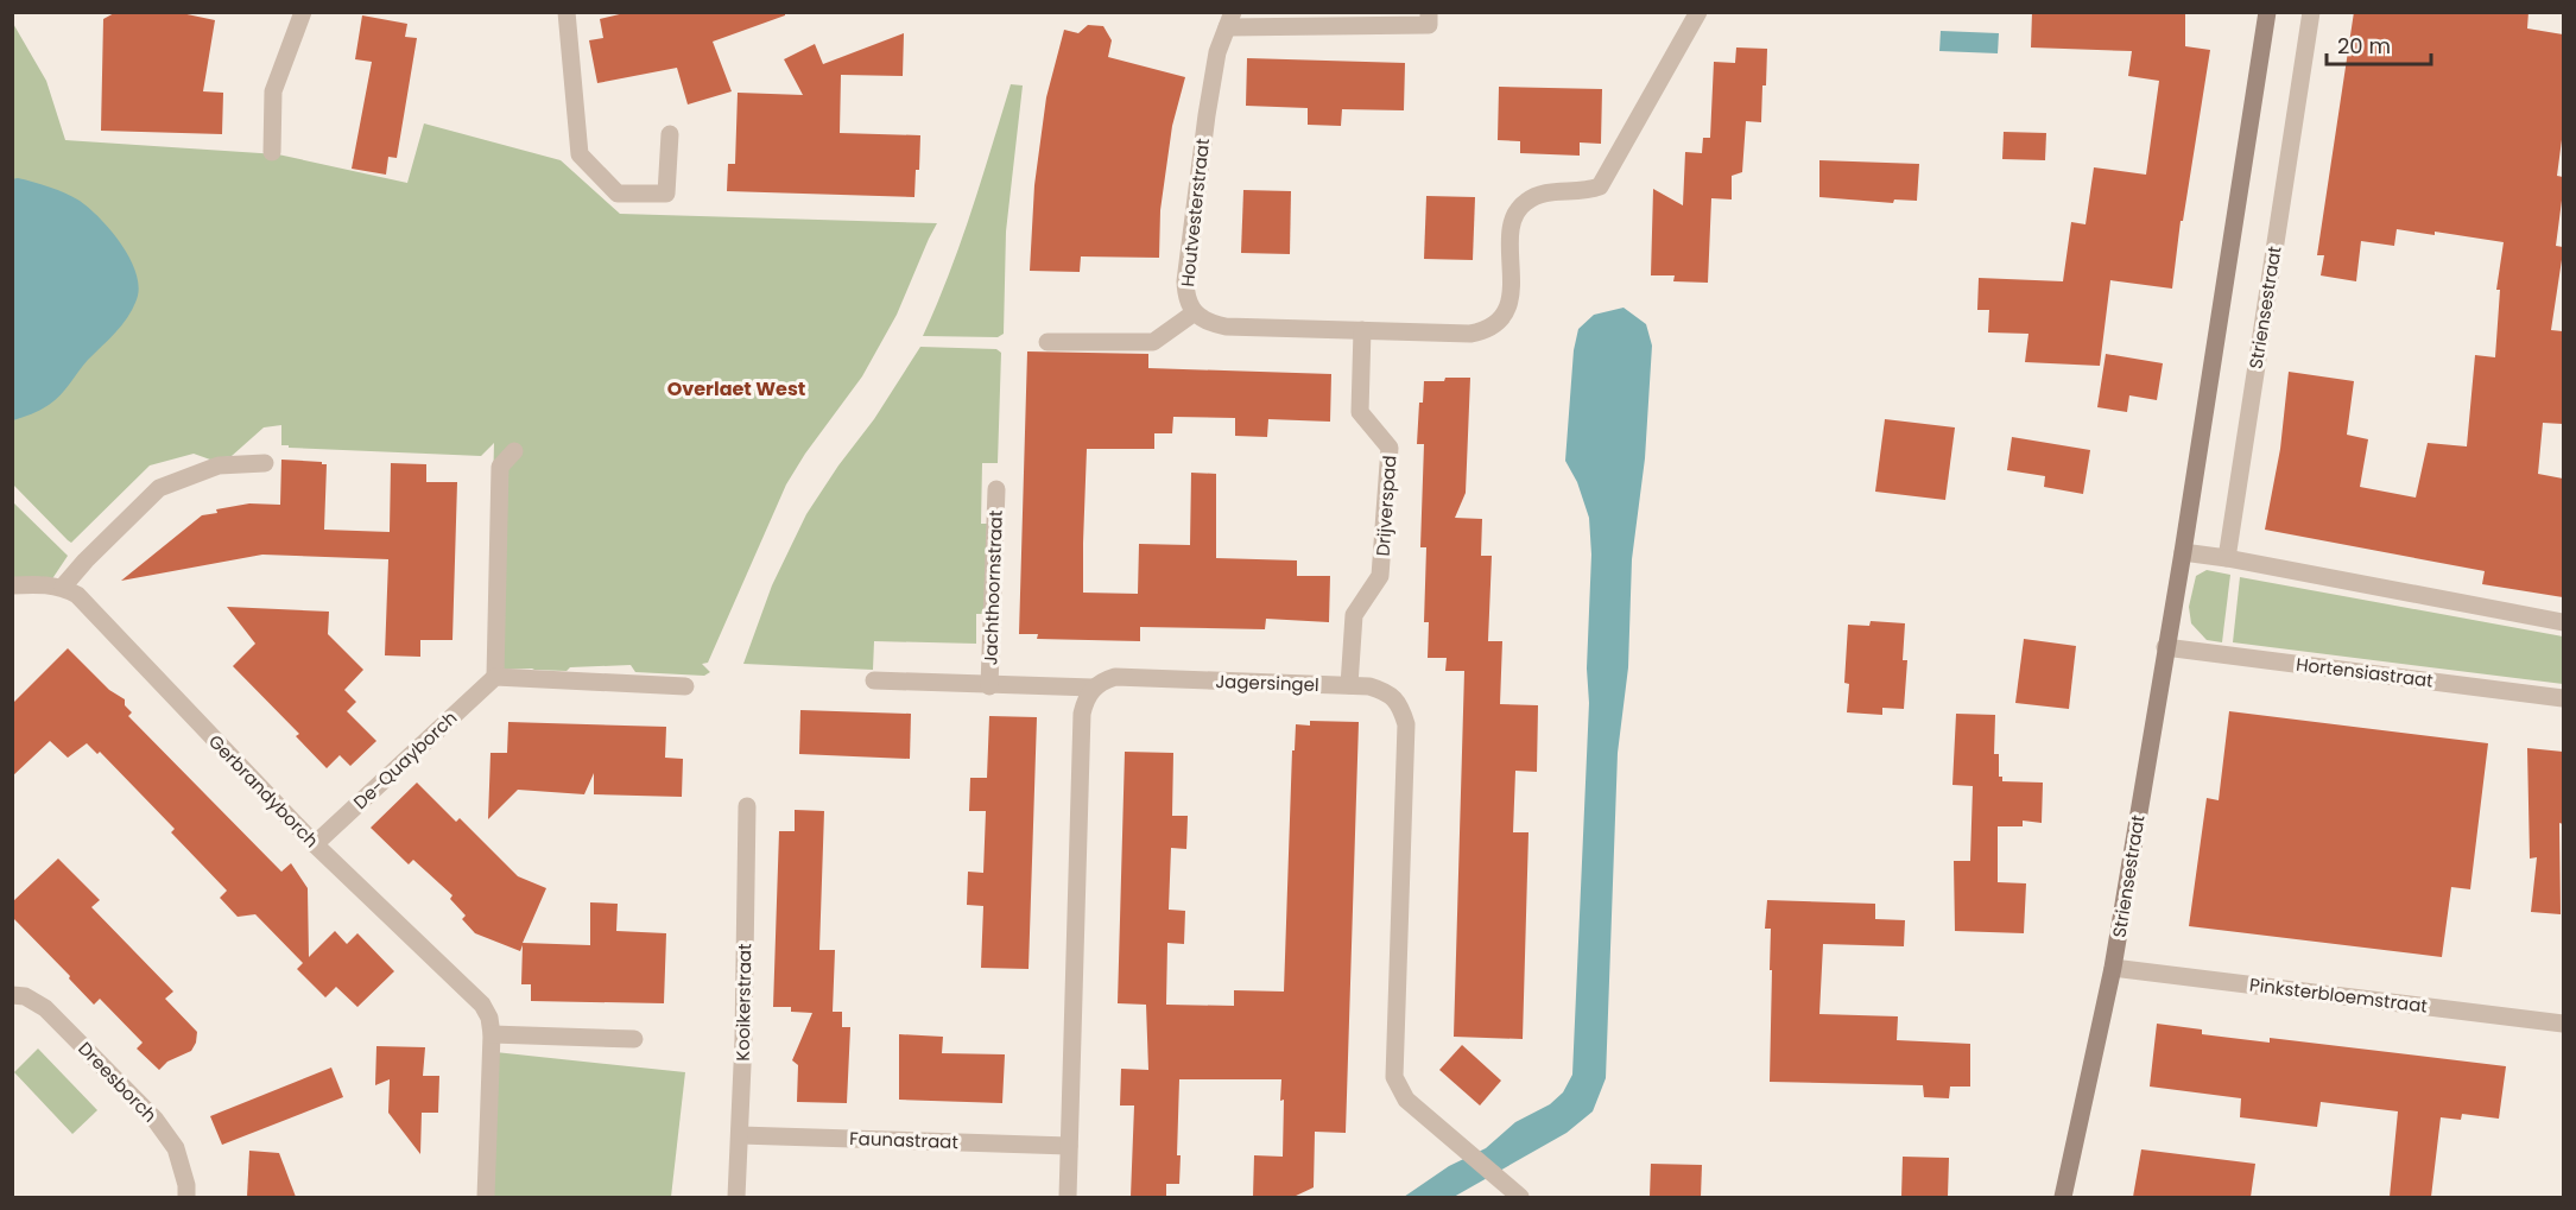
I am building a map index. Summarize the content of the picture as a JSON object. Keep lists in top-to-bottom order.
{
  "streets": {
    "street": [
      "Houtvesterstraat",
      "Striensestraat",
      "Drijverspad",
      "Jachthoornstraat",
      "Hortensiastraat",
      "Jagersingel",
      "De-Quayborch",
      "Gerbrandyborch",
      "Pinksterbloemstraat",
      "Kooikerstraat",
      "Dreesborch",
      "Faunastraat"
    ]
  },
  "crossings": [
    ["Houtvesterstraat", "Drijverspad"],
    ["Striensestraat", "Hortensiastraat"],
    ["Striensestraat", "Pinksterbloemstraat"],
    ["Drijverspad", "Jagersingel"],
    ["Jachthoornstraat", "Jagersingel"],
    ["De-Quayborch", "Gerbrandyborch"],
    ["Kooikerstraat", "Faunastraat"]
  ],
  "districts": ["Overlaet West"],
  "scale_bar": "20 m"
}
